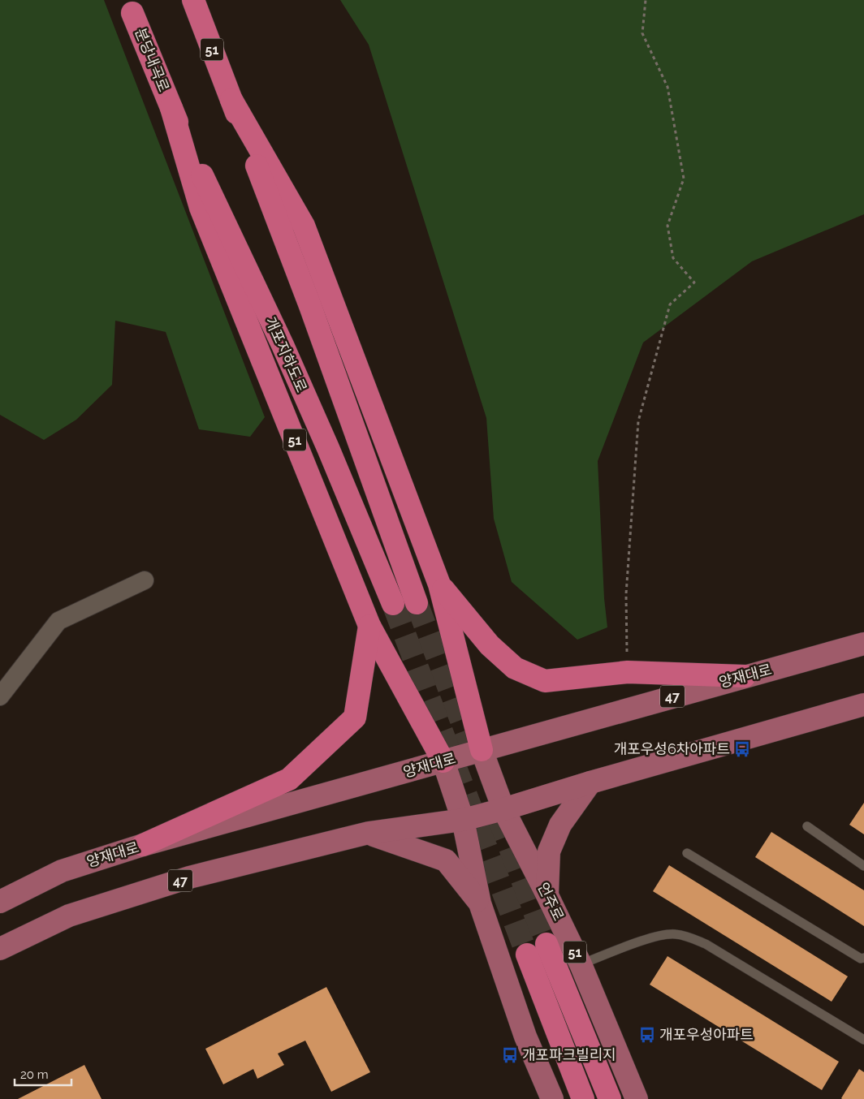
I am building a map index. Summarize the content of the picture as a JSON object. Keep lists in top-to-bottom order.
{
  "streets": {
    "highway": ["51", "분당내곡로", "개포지하도로"],
    "main road": ["양재대로", "47", "언주로"]
  },
  "crossings": [
    ["51", "분당내곡로"],
    ["51", "개포지하도로"],
    ["51", "양재대로"],
    ["51", "언주로"],
    ["분당내곡로", "개포지하도로"],
    ["양재대로", "언주로"],
    ["47", "언주로"]
  ],
  "places": {
    "bus stop": ["개포우성6차아파트", "개포우성아파트", "개포파크빌리지"]
  },
  "scale_bar": "20 m"
}
